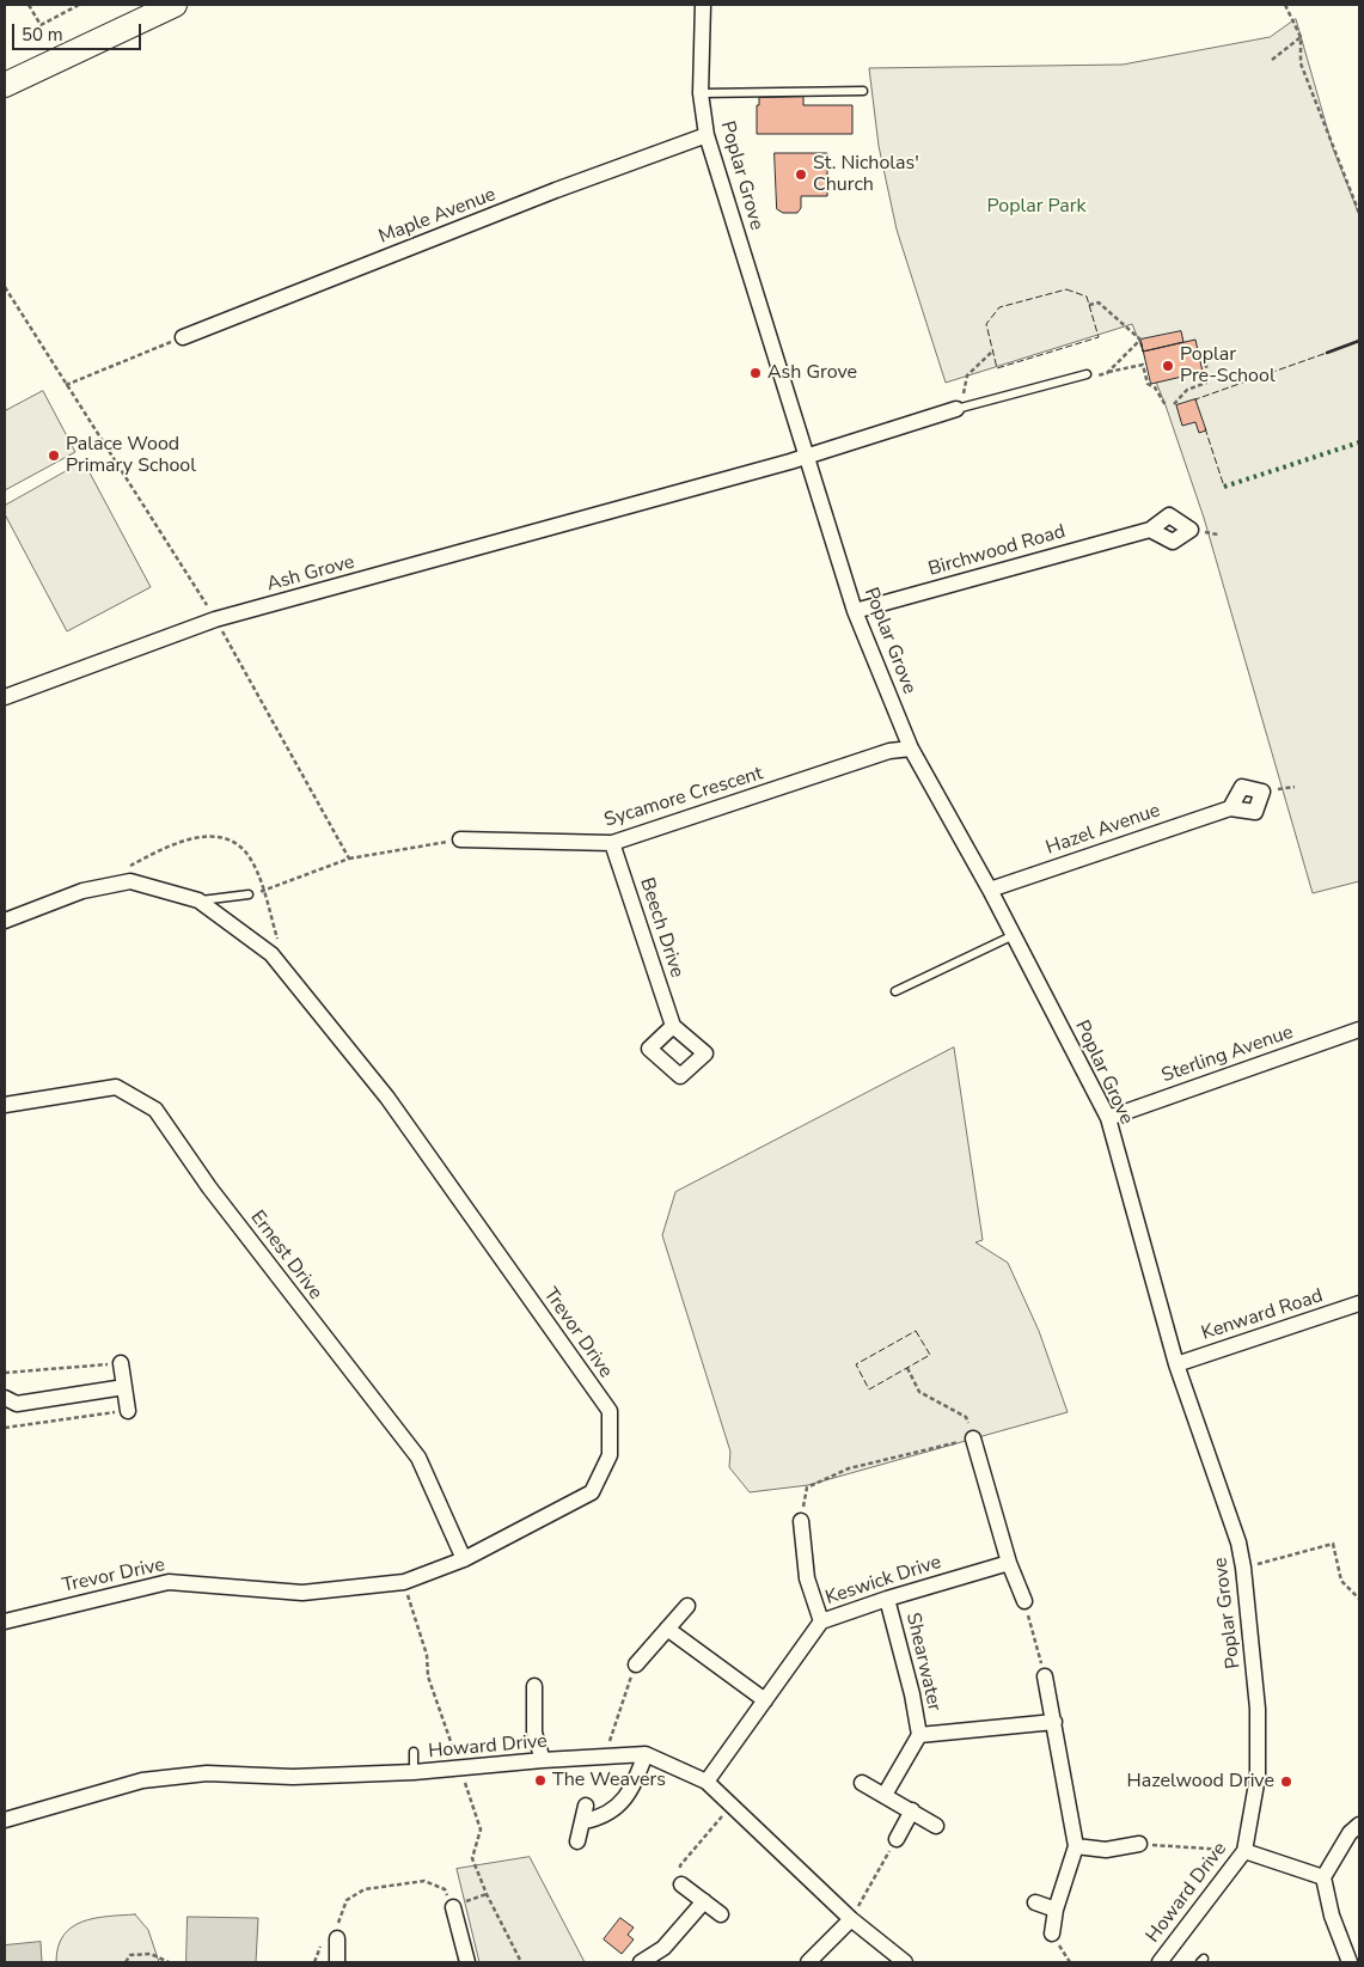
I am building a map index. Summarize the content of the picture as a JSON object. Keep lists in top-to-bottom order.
{
  "streets": {
    "street": [
      "Poplar Grove",
      "Maple Avenue",
      "Birchwood Road",
      "Ash Grove",
      "Sycamore Crescent",
      "Hazel Avenue",
      "Beech Drive",
      "Sterling Avenue",
      "Ernest Drive",
      "Kenward Road",
      "Trevor Drive",
      "Keswick Drive",
      "Shearwater",
      "Howard Drive"
    ]
  },
  "crossings": [
    ["Poplar Grove", "Maple Avenue"],
    ["Poplar Grove", "Birchwood Road"],
    ["Poplar Grove", "Ash Grove"],
    ["Poplar Grove", "Sycamore Crescent"],
    ["Poplar Grove", "Hazel Avenue"],
    ["Poplar Grove", "Sterling Avenue"],
    ["Poplar Grove", "Kenward Road"],
    ["Poplar Grove", "Howard Drive"],
    ["Sycamore Crescent", "Beech Drive"],
    ["Ernest Drive", "Trevor Drive"],
    ["Keswick Drive", "Shearwater"],
    ["Keswick Drive", "Howard Drive"]
  ],
  "parks": ["Poplar Park"],
  "places": [
    "St. Nicholas' Church",
    "Poplar Pre-School",
    "Ash Grove",
    "Palace Wood Primary School",
    "The Weavers",
    "Hazelwood Drive"
  ],
  "scale_bar": "50 m"
}
